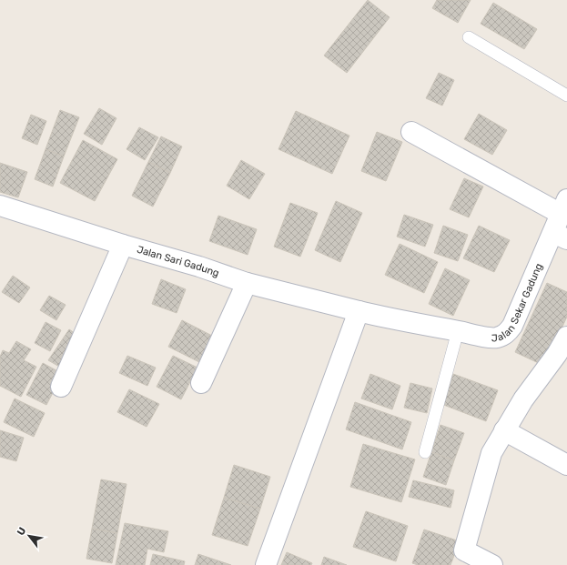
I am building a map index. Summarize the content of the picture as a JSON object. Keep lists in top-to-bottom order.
{
  "streets": {
    "street": ["Jalan Sari Gadung", "Jalan Sekar Gadung"]
  },
  "crossings": [
    ["Jalan Sari Gadung", "Jalan Sekar Gadung"]
  ],
  "north": "top left"
}
